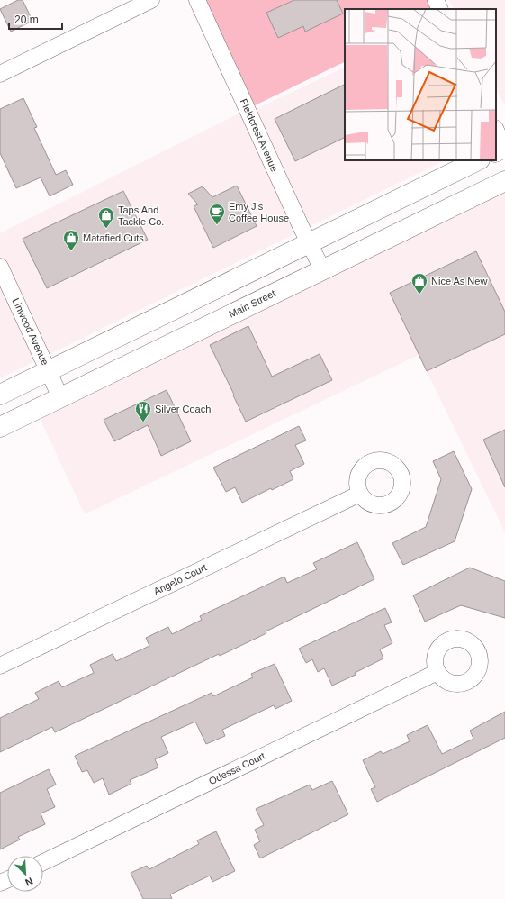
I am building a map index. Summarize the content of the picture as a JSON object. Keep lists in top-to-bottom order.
{
  "streets": {
    "main road": ["Main Street"],
    "street": [
      "Fieldcrest Avenue",
      "Linwood Avenue",
      "Angelo Court",
      "Odessa Court"
    ]
  },
  "crossings": [
    ["Fieldcrest Avenue", "Main Street"],
    ["Main Street", "Linwood Avenue"]
  ],
  "places": {
    "cafe": ["Emy J's Coffee House"],
    "shop": ["Taps And Tackle Co.", "Matafied Cuts", "Nice As New"],
    "restaurant": ["Silver Coach"]
  },
  "scale_bar": "20 m",
  "north": "bottom right"
}
